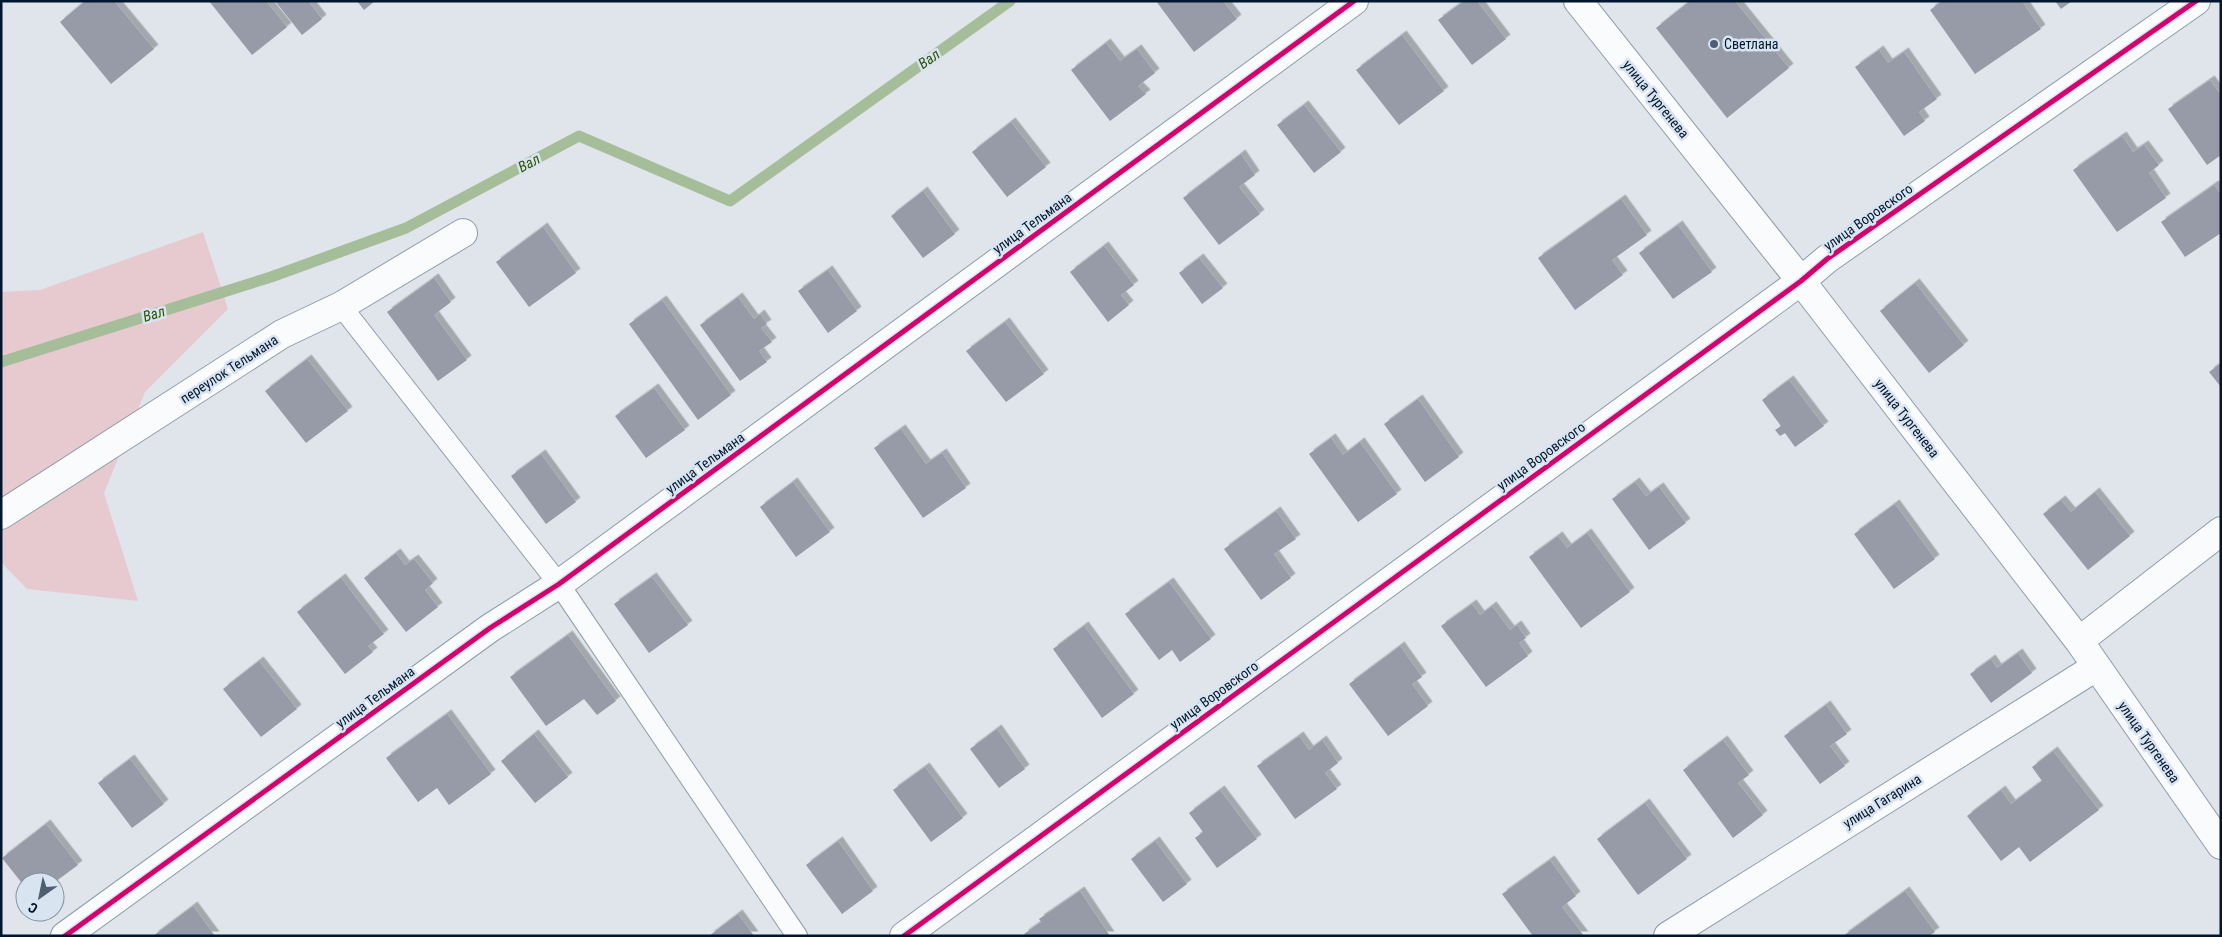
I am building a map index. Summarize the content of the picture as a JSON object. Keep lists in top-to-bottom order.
{
  "streets": {
    "street": [
      "улица Тургенева",
      "улица Воровского",
      "улица Тельмана",
      "переулок Тельмана",
      "улица Гагарина"
    ]
  },
  "crossings": [
    ["улица Тургенева", "улица Воровского"],
    ["улица Тургенева", "улица Гагарина"]
  ],
  "water": ["Вал"],
  "places": ["Светлана"],
  "north": "bottom left"
}
